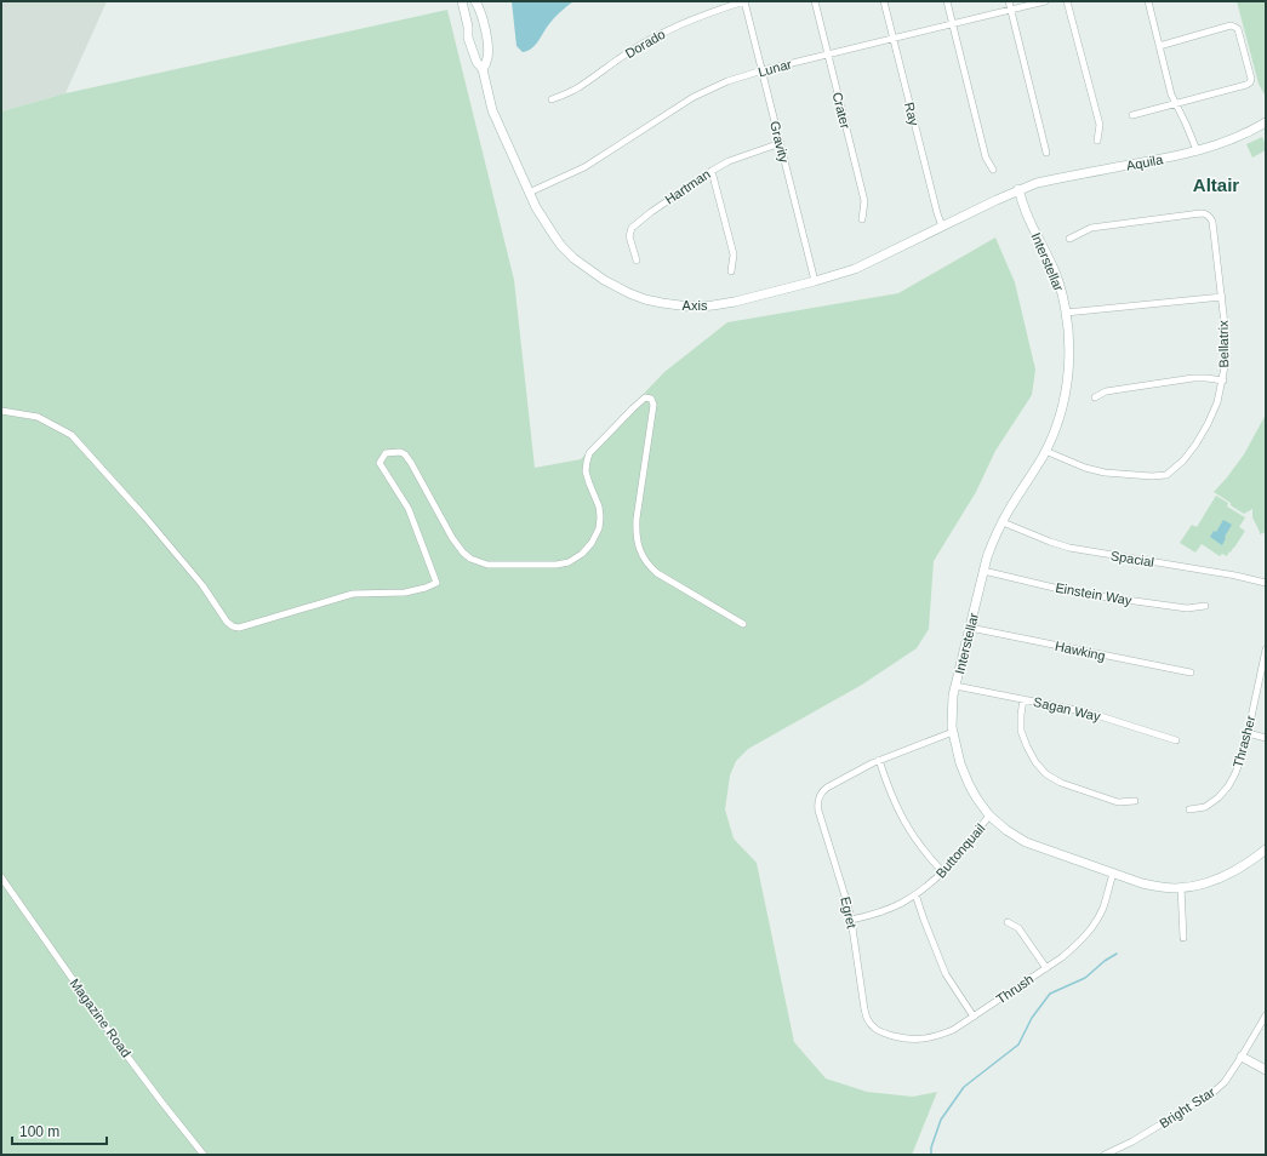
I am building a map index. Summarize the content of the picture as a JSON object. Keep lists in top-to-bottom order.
{
  "streets": {
    "street": [
      "Dorado",
      "Lunar",
      "Crater",
      "Ray",
      "Gravity",
      "Aquila",
      "Hartman",
      "Interstellar",
      "Axis",
      "Bellatrix",
      "Spacial",
      "Einstein Way",
      "Hawking",
      "Sagan Way",
      "Thrasher",
      "Buttonquail",
      "Egret",
      "Thrush",
      "Magazine Road",
      "Bright Star"
    ]
  },
  "crossings": [
    ["Dorado", "Gravity"],
    ["Lunar", "Crater"],
    ["Lunar", "Ray"],
    ["Lunar", "Gravity"],
    ["Lunar", "Axis"],
    ["Ray", "Axis"],
    ["Gravity", "Hartman"],
    ["Gravity", "Axis"],
    ["Aquila", "Interstellar"],
    ["Aquila", "Axis"],
    ["Interstellar", "Axis"],
    ["Interstellar", "Bellatrix"],
    ["Interstellar", "Spacial"],
    ["Interstellar", "Einstein Way"],
    ["Interstellar", "Hawking"],
    ["Interstellar", "Sagan Way"],
    ["Interstellar", "Buttonquail"],
    ["Interstellar", "Thrush"],
    ["Buttonquail", "Egret"],
    ["Egret", "Thrush"]
  ],
  "districts": ["Altair"],
  "scale_bar": "100 m"
}
